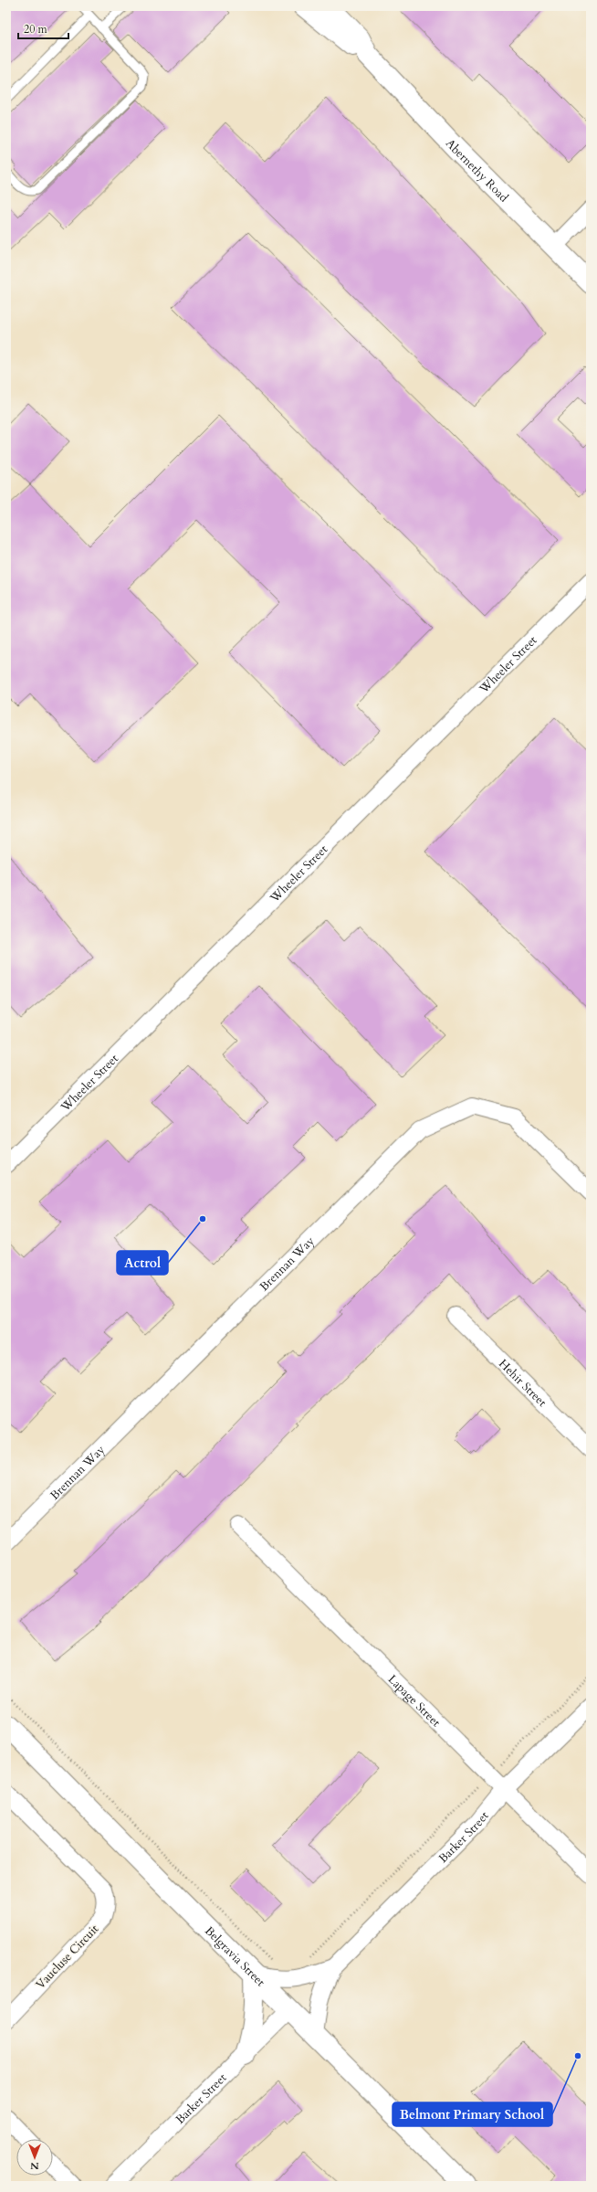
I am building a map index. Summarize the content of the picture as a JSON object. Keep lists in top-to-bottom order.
{
  "streets": {
    "main road": ["Abernethy Road", "Belgravia Street"],
    "street": [
      "Wheeler Street",
      "Brennan Way",
      "Hehir Street",
      "Lapage Street",
      "Barker Street",
      "Vaucluse Circuit"
    ]
  },
  "crossings": [
    ["Lapage Street", "Barker Street"],
    ["Barker Street", "Belgravia Street"]
  ],
  "places": ["Actrol", "Belmont Primary School"],
  "scale_bar": "20 m",
  "north": "bottom"
}
